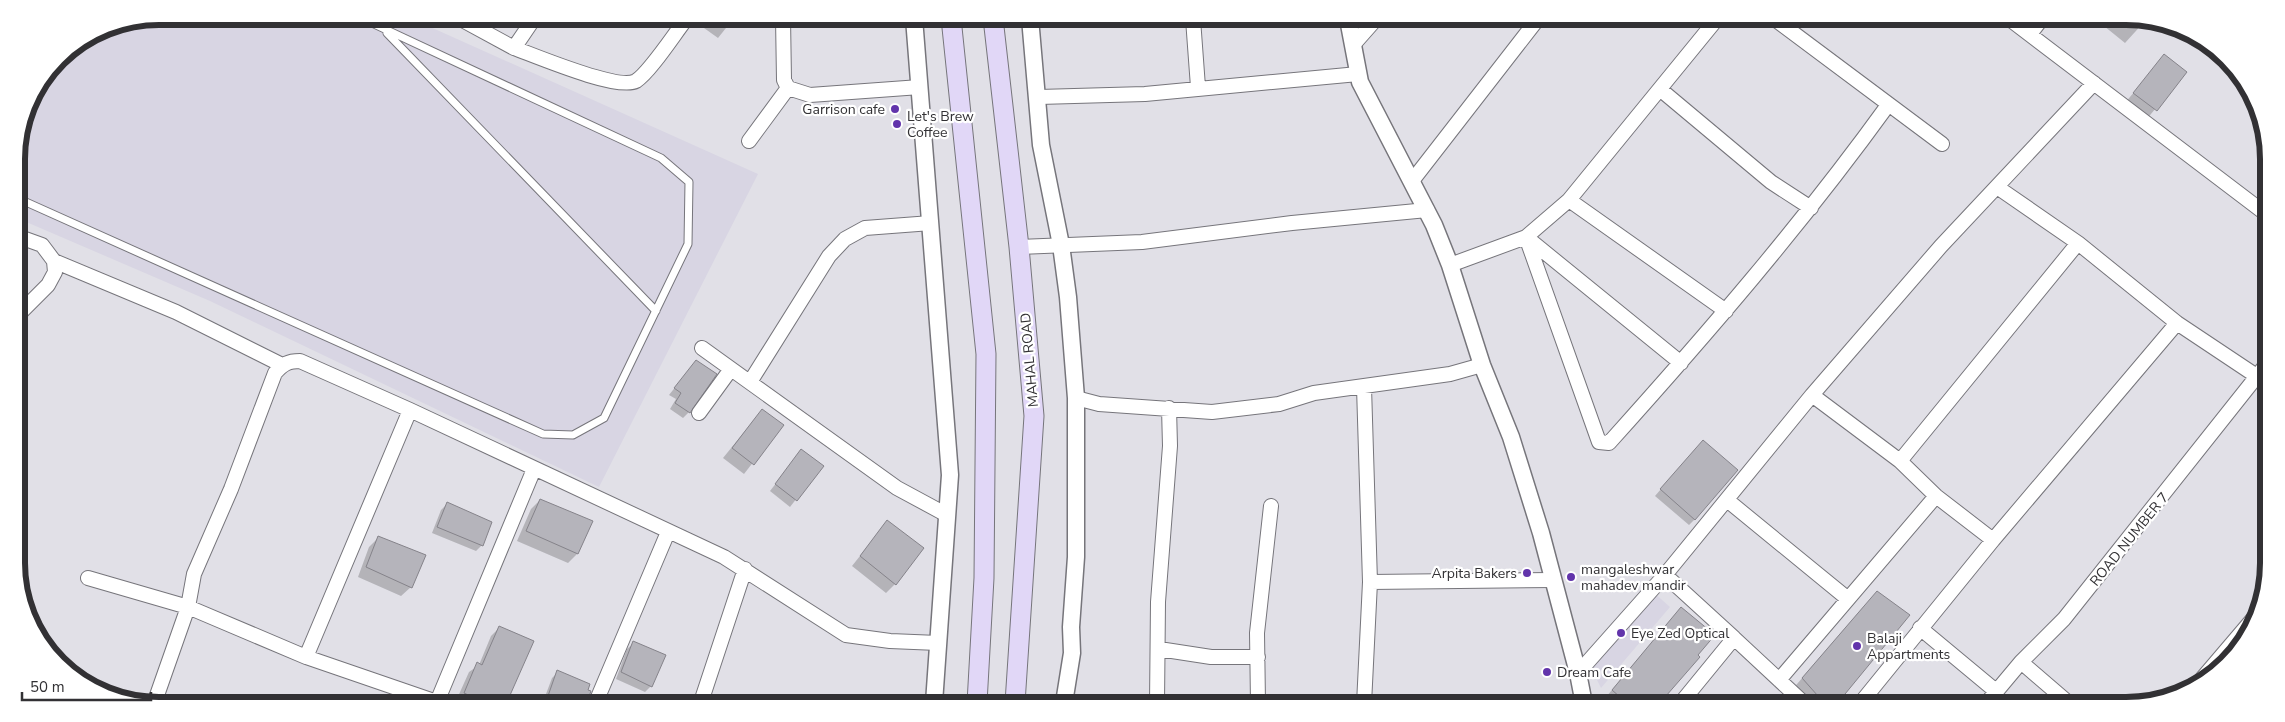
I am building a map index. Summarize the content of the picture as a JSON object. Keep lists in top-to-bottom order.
{
  "streets": {
    "main road": ["MAHAL ROAD"],
    "street": ["ROAD NUMBER 7"]
  },
  "places": [
    "Garrison cafe",
    "Let's Brew Coffee",
    "Arpita Bakers",
    "mangaleshwar mahadev mandir",
    "Eye Zed Optical",
    "Balaji Appartments",
    "Dream Cafe"
  ],
  "scale_bar": "50 m"
}
